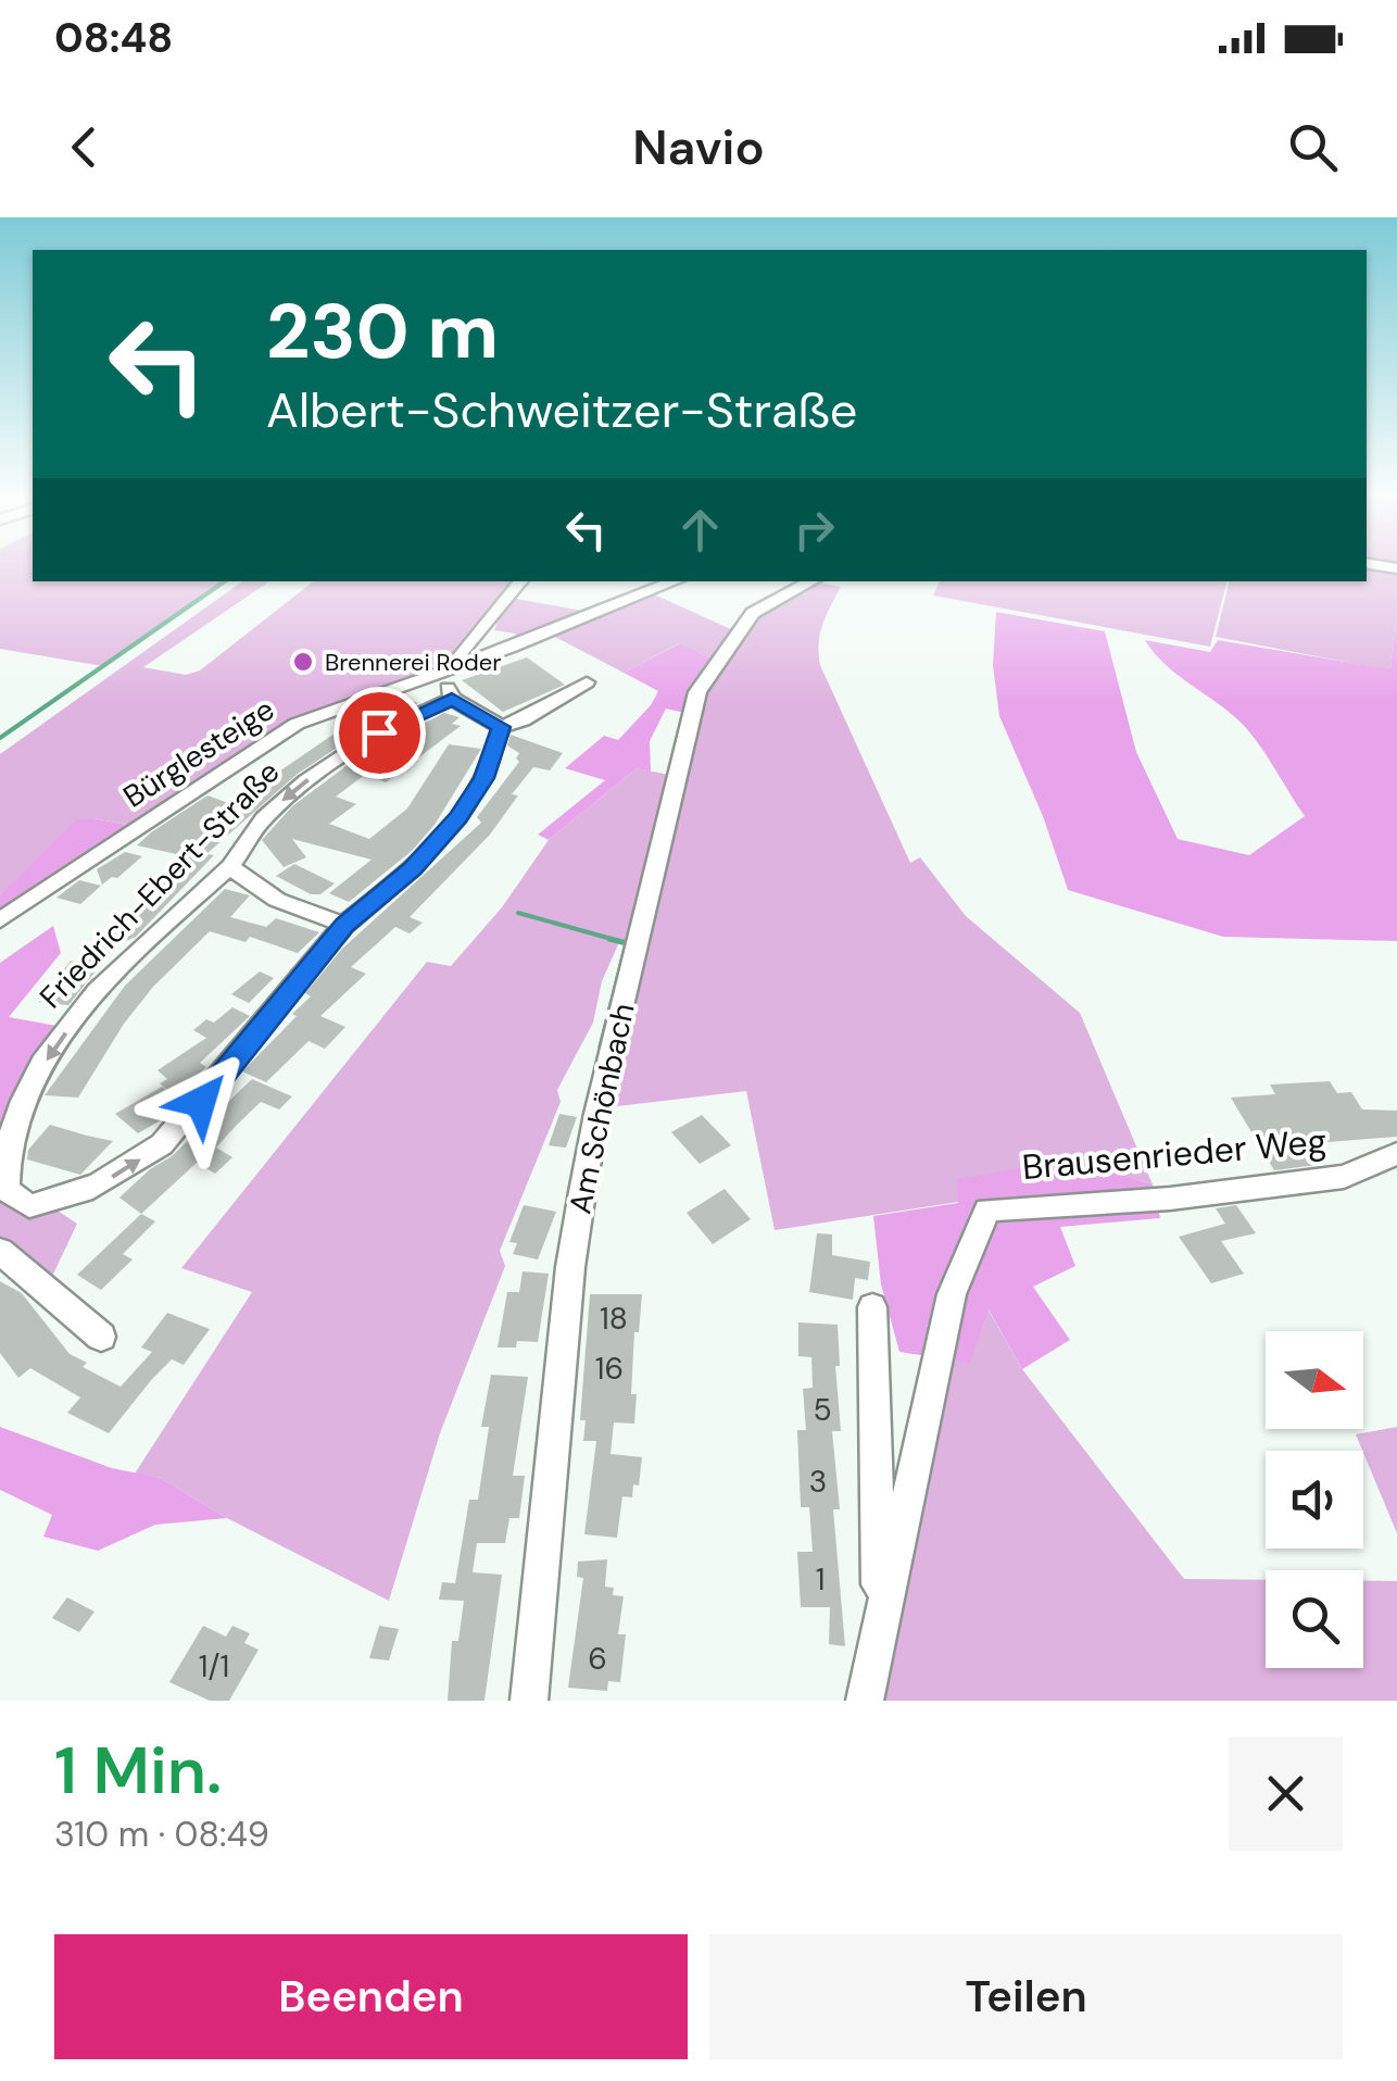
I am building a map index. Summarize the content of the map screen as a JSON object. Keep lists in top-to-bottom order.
{
  "streets": {
    "street": [
      "Bürglesteige",
      "Friedrich-Ebert-Straße",
      "Am Schönbach",
      "Brausenrieder Weg"
    ]
  },
  "places": ["Brennerei Roder"],
  "house_numbers": [
    "18",
    "16",
    "5",
    "3",
    "1",
    "6",
    "1/1"
  ],
  "north": "right",
  "page": {
    "status": "08:48",
    "header": "Navio",
    "turn": ["230 m", "Albert-Schweitzer-Straße"],
    "heading": ["1 Min.", "310 m · 08:49"],
    "buttons": ["Beenden", "Teilen"]
  }
}
